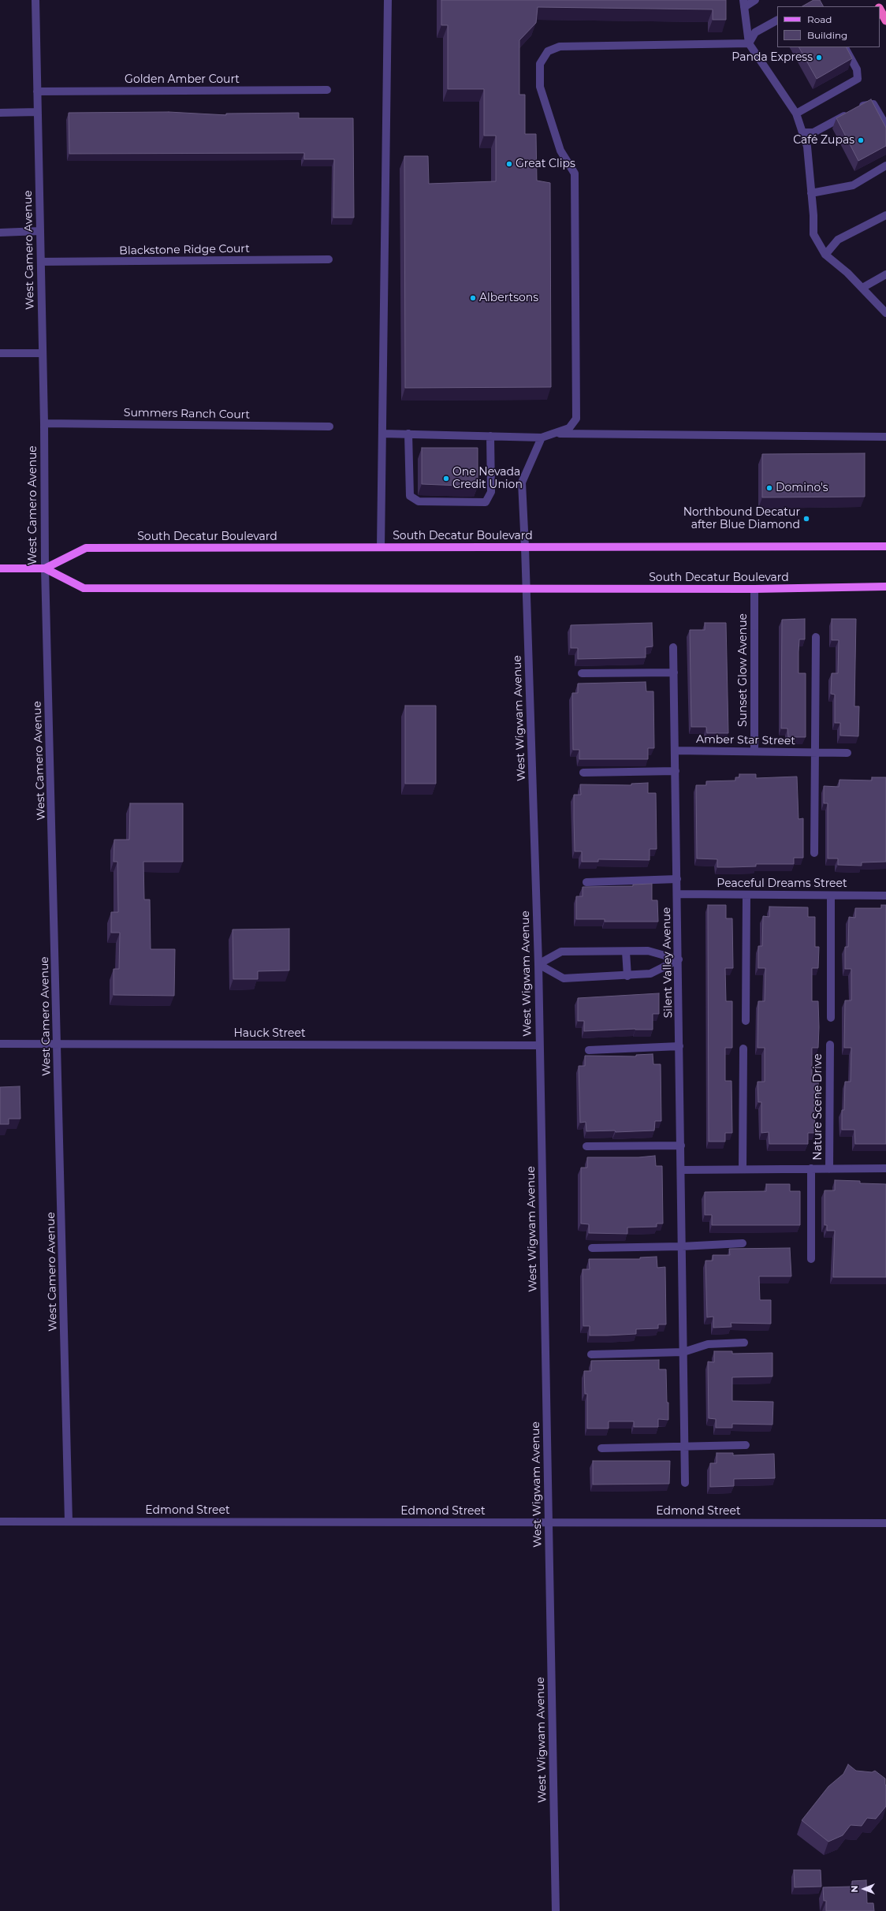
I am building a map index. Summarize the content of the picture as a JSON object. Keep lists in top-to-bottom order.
{
  "streets": {
    "main road": ["South Decatur Boulevard"],
    "street": [
      "Golden Amber Court",
      "West Camero Avenue",
      "Blackstone Ridge Court",
      "Summers Ranch Court",
      "Sunset Glow Avenue",
      "West Wigwam Avenue",
      "Amber Star Street",
      "Peaceful Dreams Street",
      "Silent Valley Avenue",
      "Hauck Street",
      "Nature Scene Drive",
      "Edmond Street"
    ]
  },
  "crossings": [
    ["Golden Amber Court", "West Camero Avenue"],
    ["West Camero Avenue", "Blackstone Ridge Court"],
    ["West Camero Avenue", "Summers Ranch Court"],
    ["West Camero Avenue", "South Decatur Boulevard"],
    ["West Camero Avenue", "Hauck Street"],
    ["West Camero Avenue", "Edmond Street"],
    ["South Decatur Boulevard", "Sunset Glow Avenue"],
    ["South Decatur Boulevard", "West Wigwam Avenue"],
    ["Sunset Glow Avenue", "Amber Star Street"],
    ["West Wigwam Avenue", "Hauck Street"],
    ["West Wigwam Avenue", "Edmond Street"],
    ["Amber Star Street", "Silent Valley Avenue"],
    ["Peaceful Dreams Street", "Silent Valley Avenue"],
    ["Silent Valley Avenue", "Nature Scene Drive"]
  ],
  "places": [
    "Panda Express",
    "Café Zupas",
    "Great Clips",
    "Albertsons",
    "One Nevada Credit Union",
    "Domino's",
    "Northbound Decatur after Blue Diamond"
  ],
  "legend": ["Road", "Building"],
  "north": "left"
}
